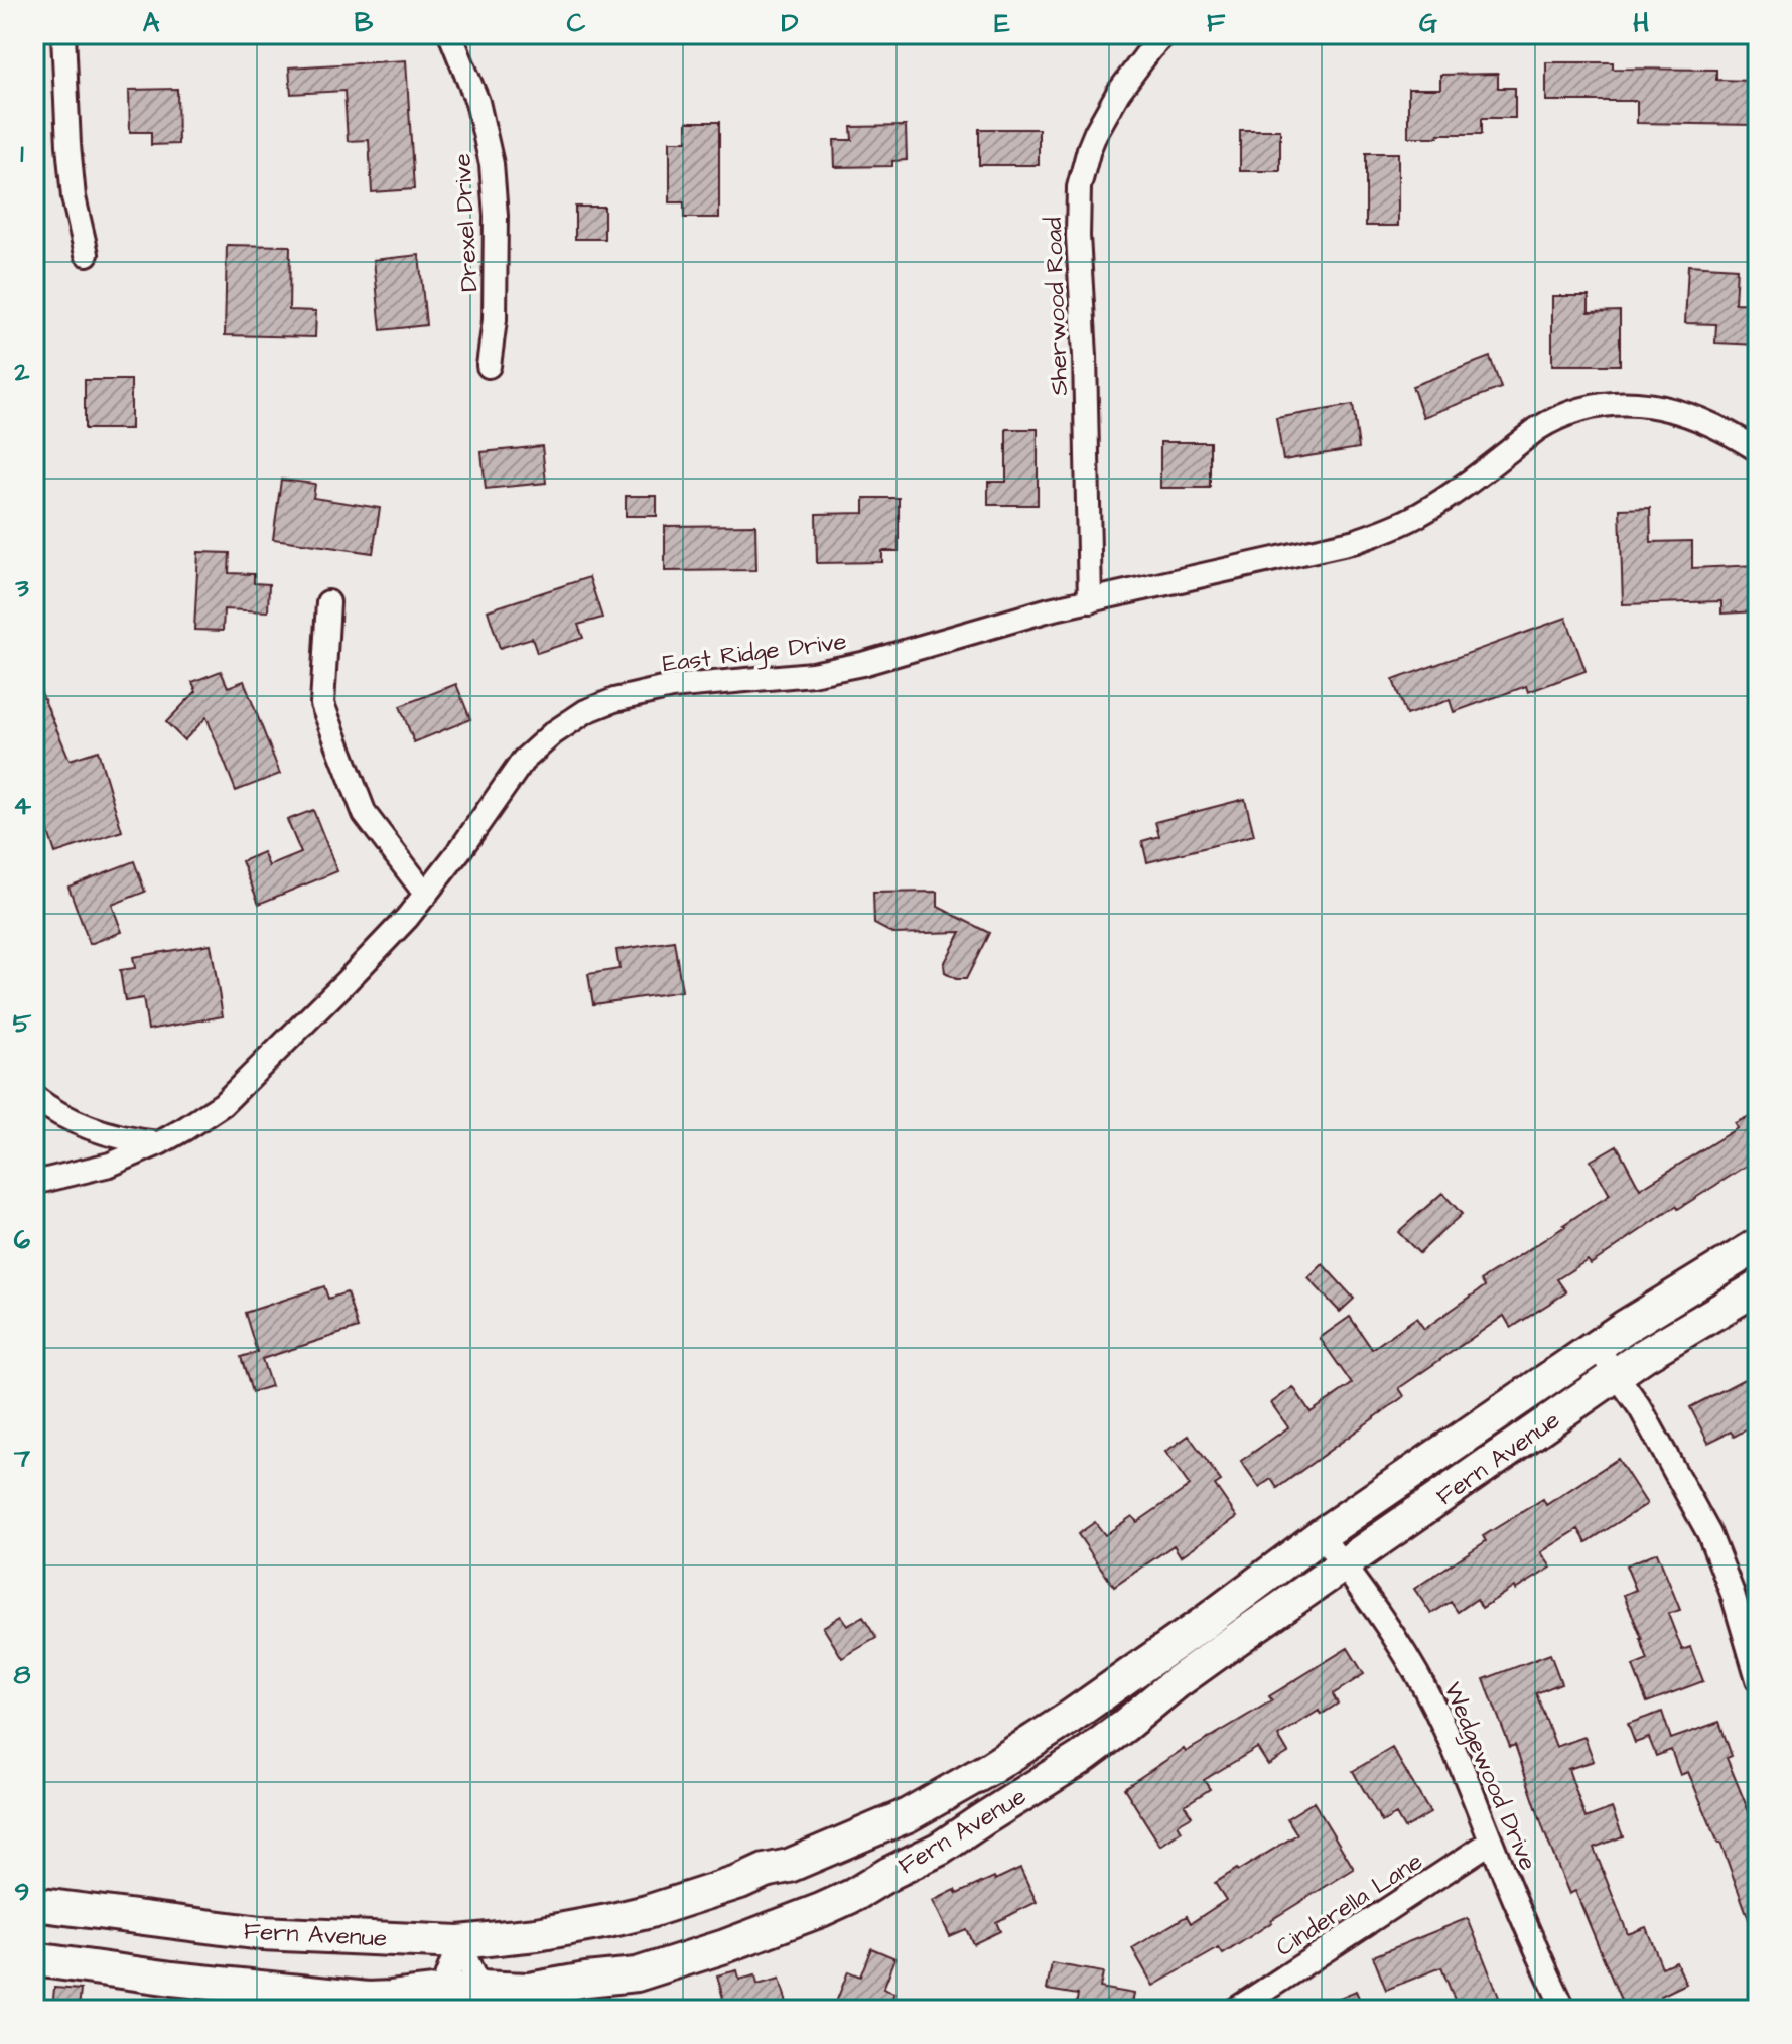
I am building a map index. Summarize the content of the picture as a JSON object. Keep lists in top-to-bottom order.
{
  "streets": {
    "street": [
      "Drexel Drive",
      "Sherwood Road",
      "East Ridge Drive",
      "Fern Avenue",
      "Wedgewood Drive",
      "Cinderella Lane"
    ]
  },
  "crossings": [
    ["Sherwood Road", "East Ridge Drive"],
    ["Fern Avenue", "Wedgewood Drive"],
    ["Wedgewood Drive", "Cinderella Lane"]
  ],
  "grid": {
    "columns": [
      "A",
      "B",
      "C",
      "D",
      "E",
      "F",
      "G",
      "H"
    ],
    "rows": [
      "1",
      "2",
      "3",
      "4",
      "5",
      "6",
      "7",
      "8",
      "9"
    ]
  }
}
